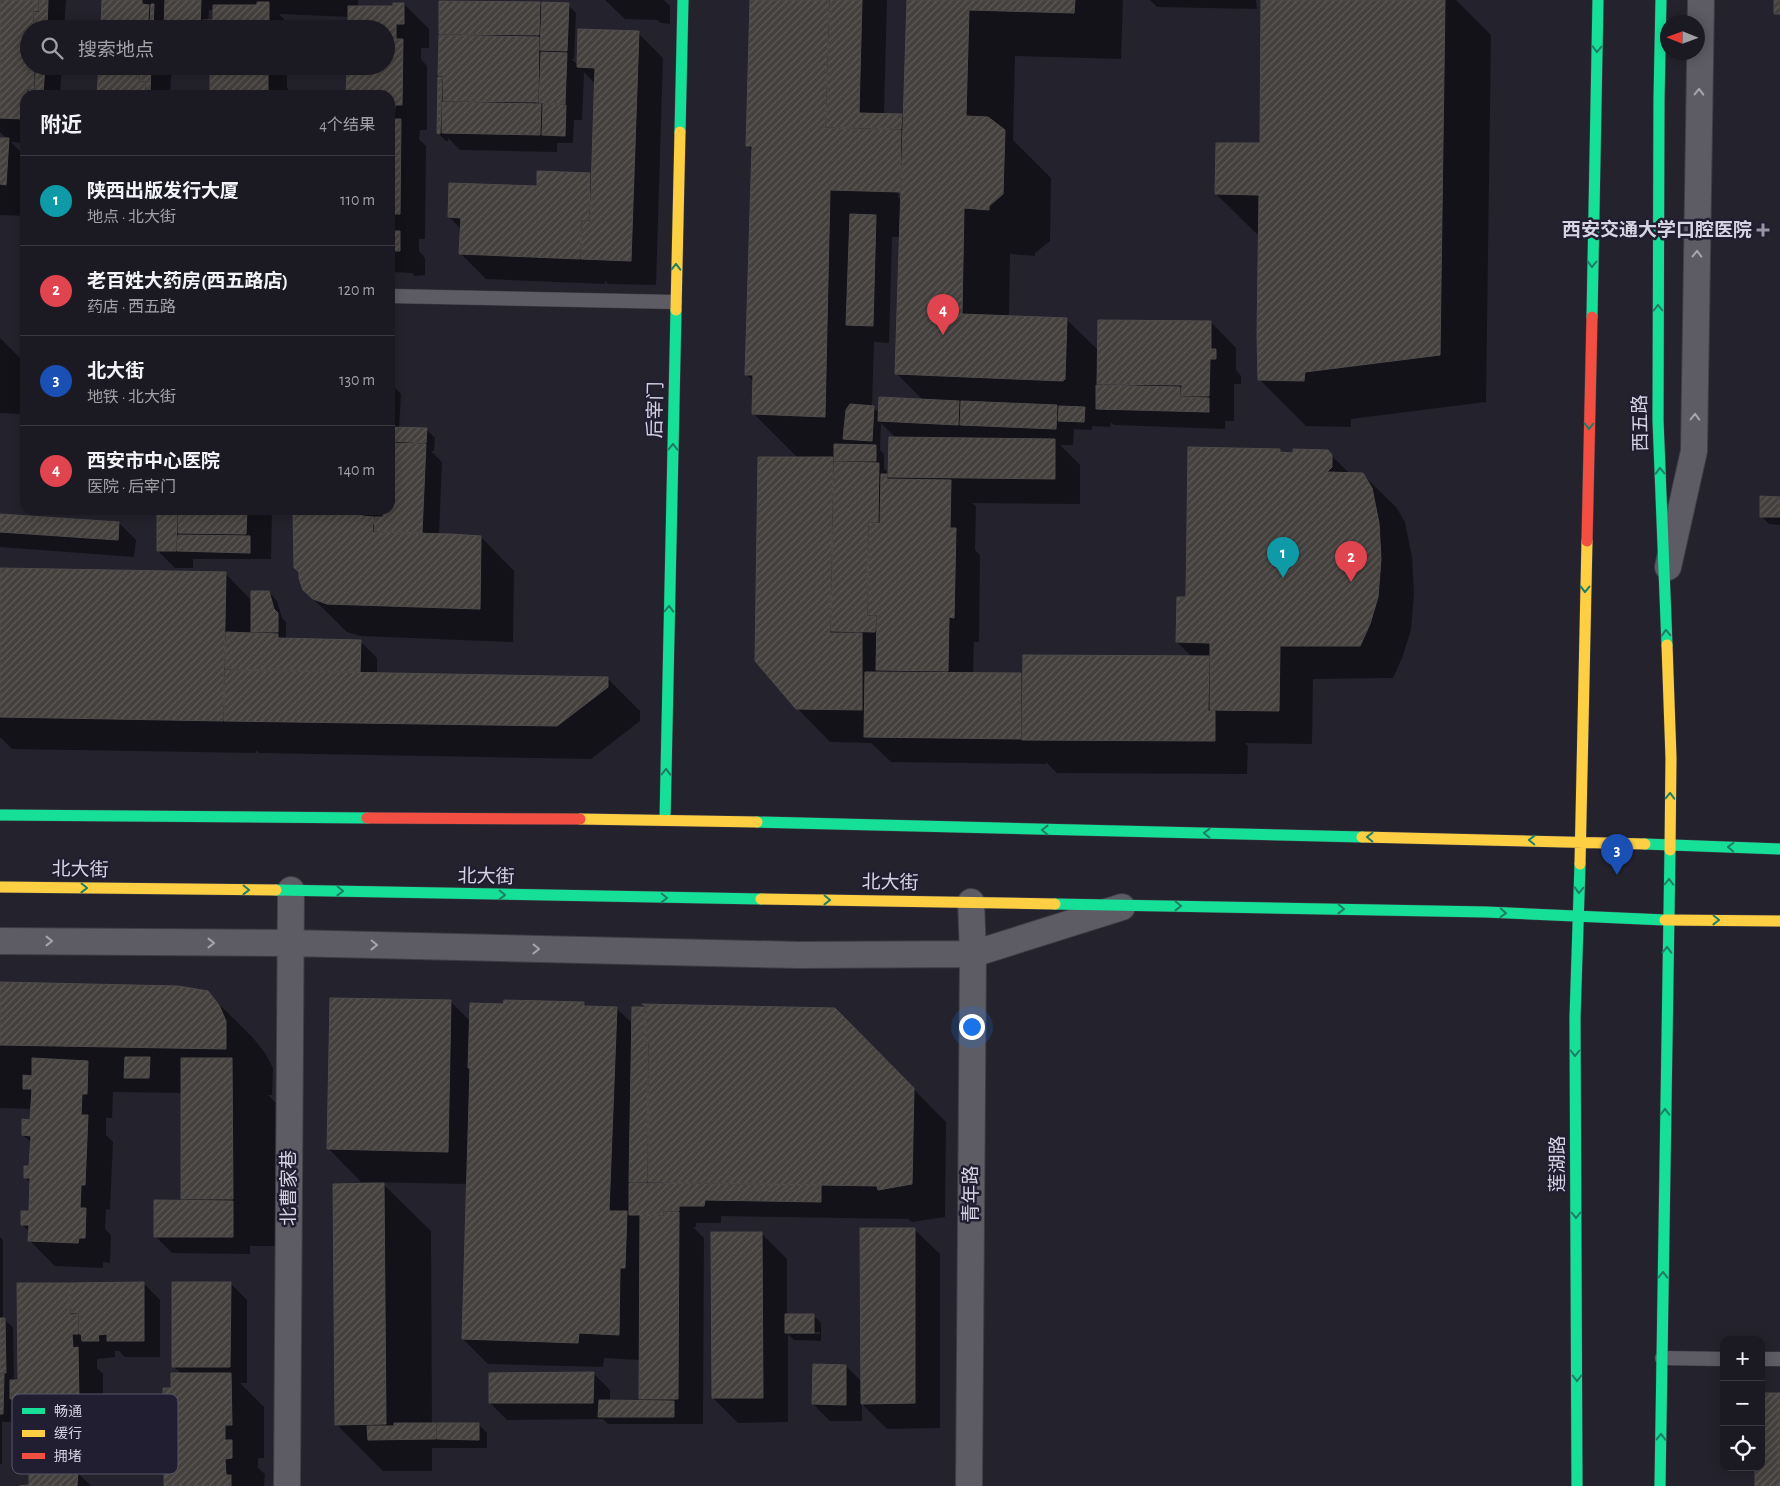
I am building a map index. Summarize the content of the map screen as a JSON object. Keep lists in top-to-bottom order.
{
  "streets": {
    "main road": [
      "后宰门",
      "西五路",
      "北大街",
      "莲湖路"
    ],
    "street": ["北曹家巷", "青年路"]
  },
  "crossings": [
    ["北大街", "莲湖路"],
    ["北大街", "北曹家巷"],
    ["北大街", "青年路"]
  ],
  "one_way": ["后宰门"],
  "places": {
    "health": ["西安交通大学口腔医院"]
  },
  "legend": ["畅通", "缓行", "拥堵"],
  "north": "left",
  "page": {
    "search": "搜索地点",
    "heading": ["附近", "4个结果"],
    "list": [
      {
        "mark": "1",
        "name": "陕西出版发行大厦",
        "note": "地点 · 北大街",
        "value": "110 m"
      },
      {
        "mark": "2",
        "name": "老百姓大药房(西五路店)",
        "note": "药店 · 西五路",
        "value": "120 m"
      },
      {
        "mark": "3",
        "name": "北大街",
        "note": "地铁 · 北大街",
        "value": "130 m"
      },
      {
        "mark": "4",
        "name": "西安市中心医院",
        "note": "医院 · 后宰门",
        "value": "140 m"
      }
    ],
    "pins": [
      "4",
      "1",
      "2",
      "3"
    ],
    "map_buttons": ["+", "−"]
  }
}
